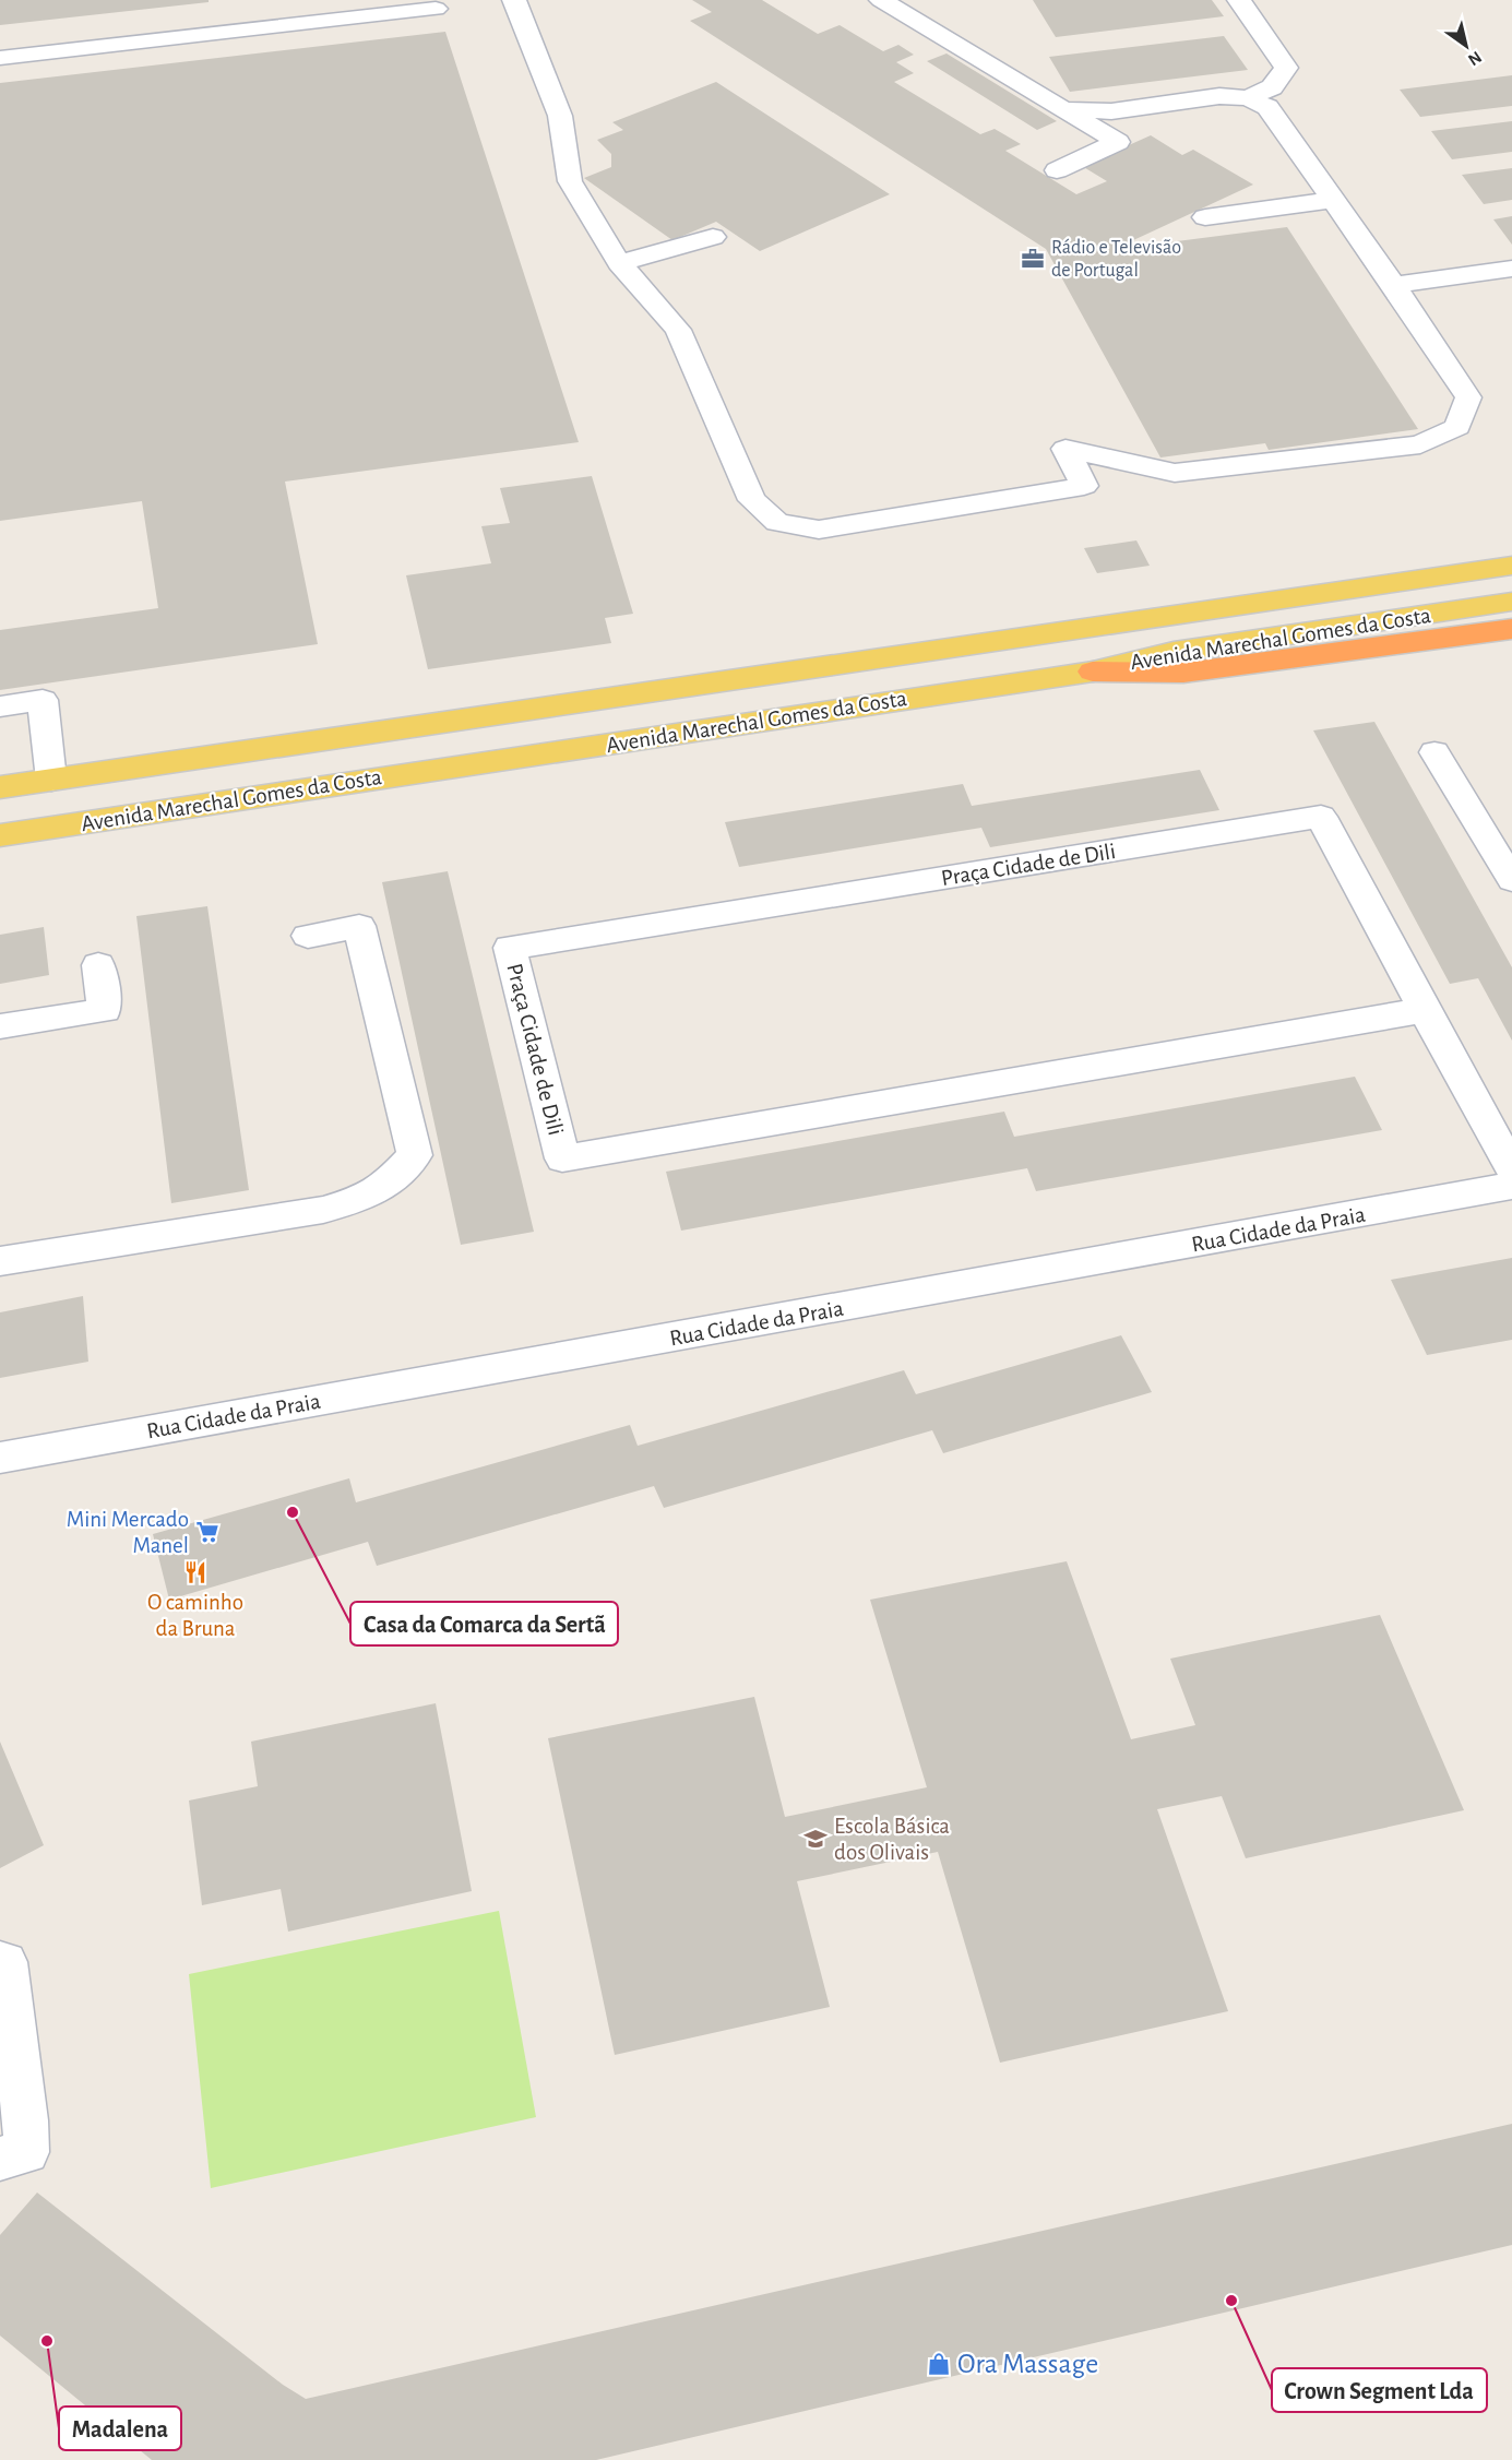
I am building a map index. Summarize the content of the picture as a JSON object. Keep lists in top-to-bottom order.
{
  "streets": {
    "main road": ["Avenida Marechal Gomes da Costa"],
    "street": ["Praça Cidade de Dili", "Rua Cidade da Praia"]
  },
  "places": {
    "office": ["Rádio e Televisão de Portugal"],
    "other": ["Casa da Comarca da Sertã", "Crown Segment Lda", "Madalena"],
    "supermarket": ["Mini Mercado Manel"],
    "restaurant": ["O caminho da Bruna"],
    "school or university": ["Escola Básica dos Olivais"],
    "shop": ["Ora Massage"]
  },
  "north": "bottom right"
}
